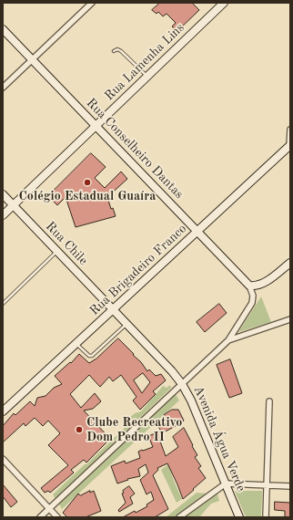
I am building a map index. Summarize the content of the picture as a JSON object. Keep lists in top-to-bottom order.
{
  "streets": {
    "main road": [
      "Rua Lamenha Lins",
      "Rua Conselheiro Dantas",
      "Rua Chile",
      "Rua Brigadeiro Franco",
      "Avenida Água Verde"
    ]
  },
  "crossings": [
    ["Rua Lamenha Lins", "Rua Conselheiro Dantas"],
    ["Rua Lamenha Lins", "Rua Chile"],
    ["Rua Conselheiro Dantas", "Rua Brigadeiro Franco"],
    ["Rua Chile", "Rua Brigadeiro Franco"],
    ["Rua Chile", "Avenida Água Verde"],
    ["Rua Brigadeiro Franco", "Avenida Água Verde"]
  ],
  "places": ["Colégio Estadual Guaíra", "Clube Recreativo Dom Pedro II"]
}
